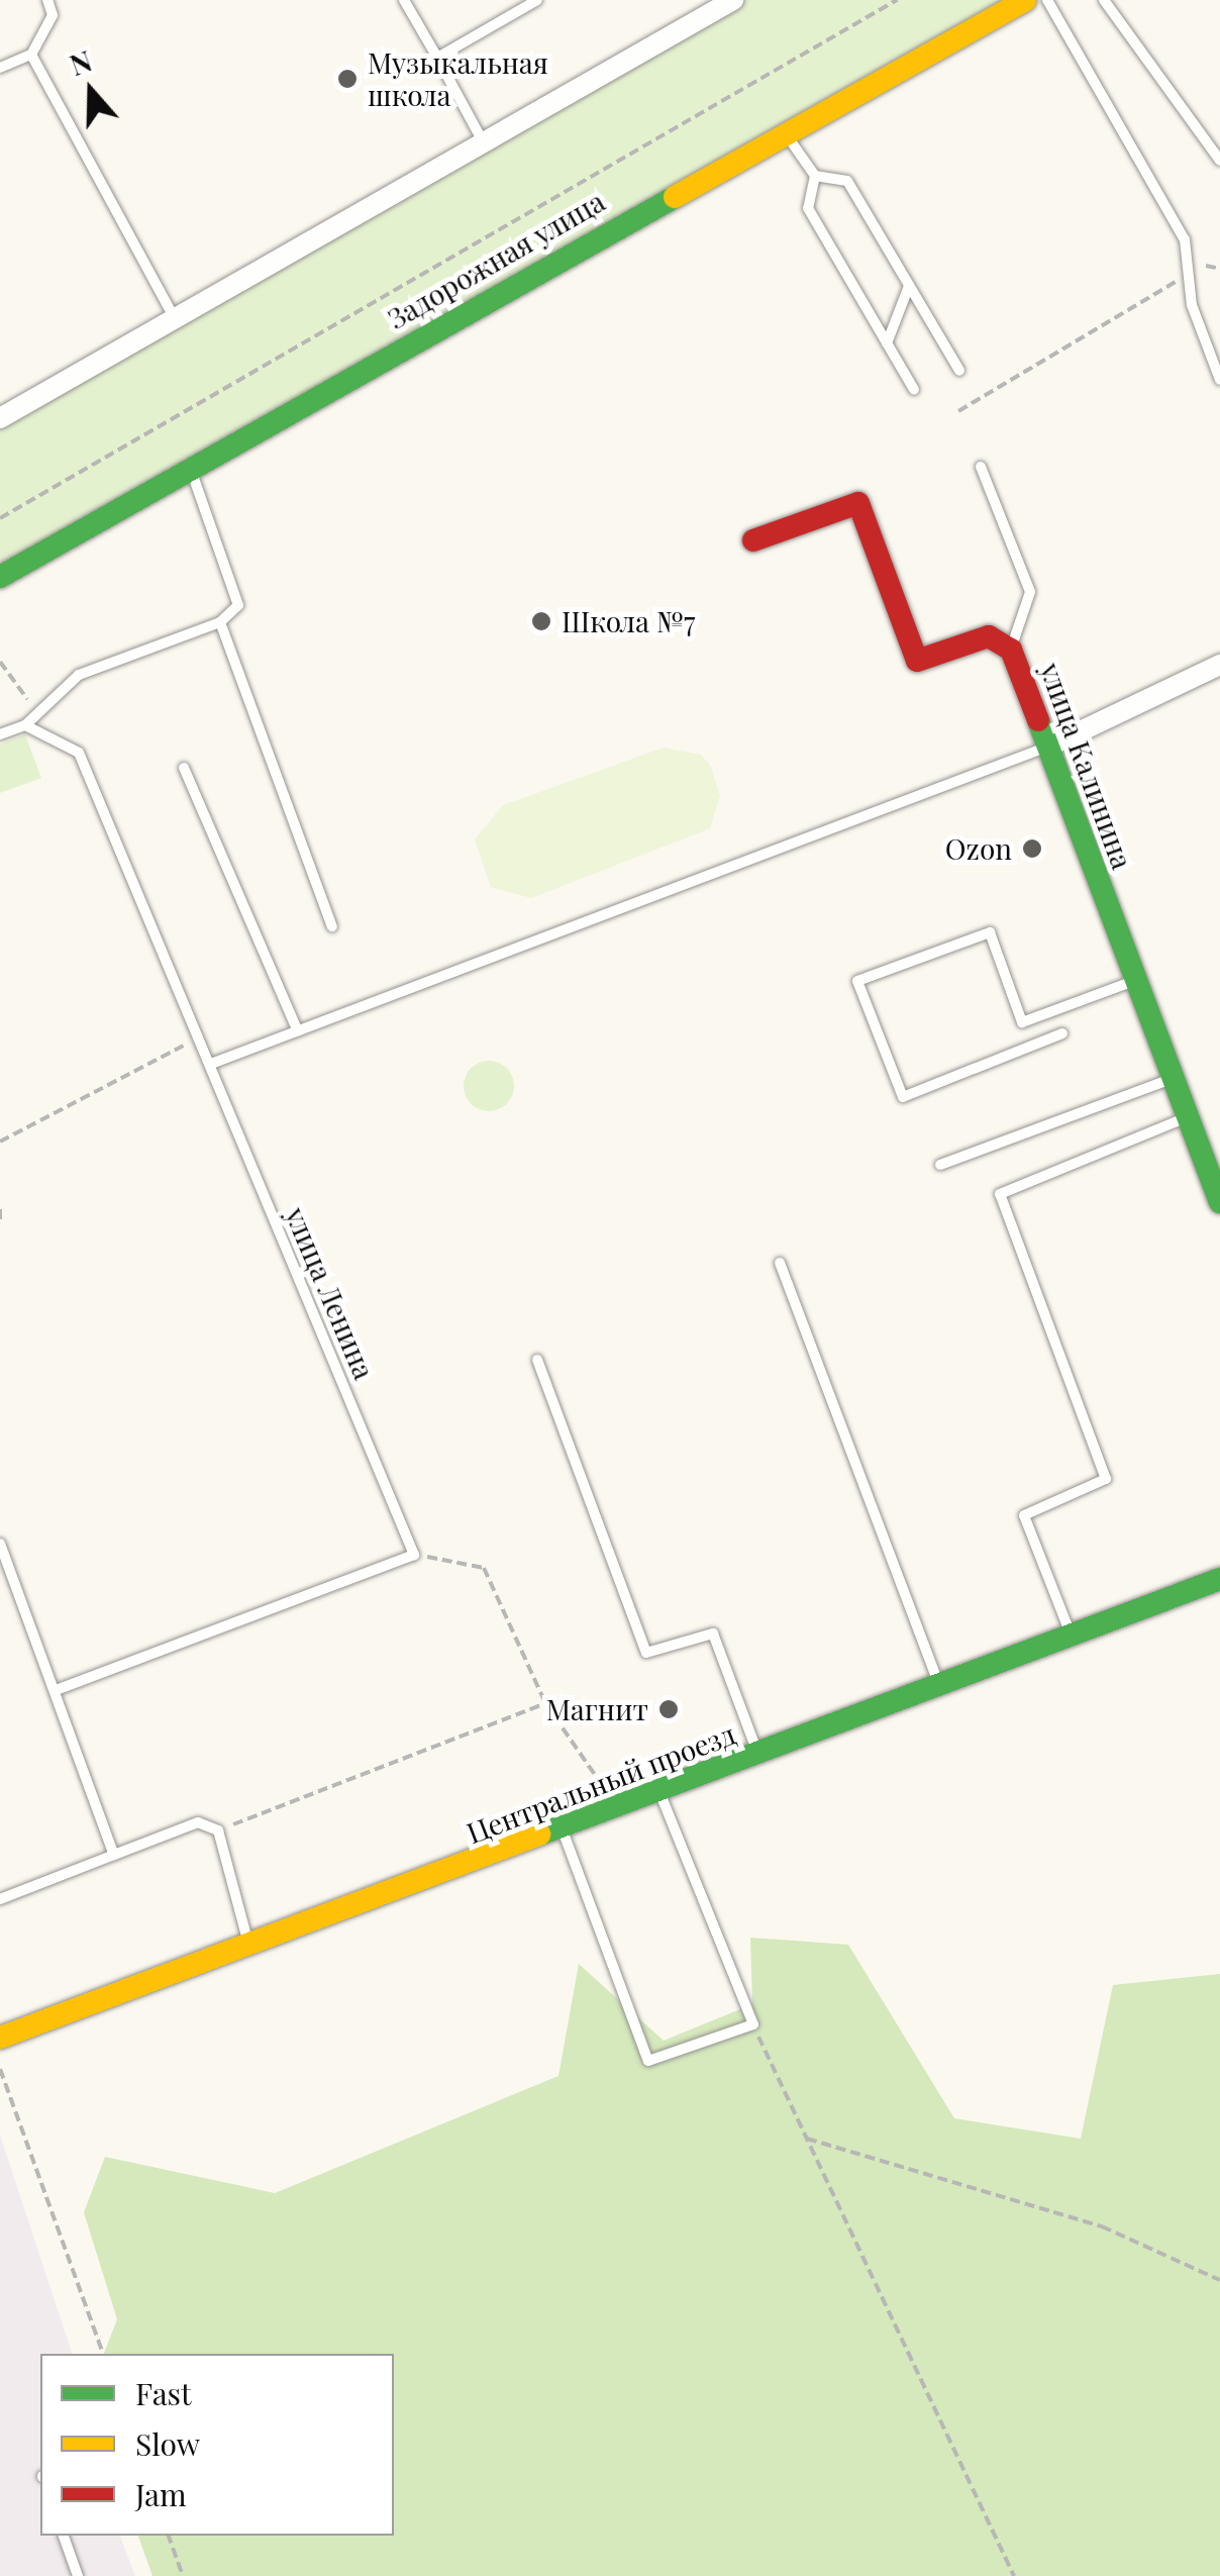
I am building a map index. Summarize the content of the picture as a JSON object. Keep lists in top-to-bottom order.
{
  "streets": {
    "street": ["Задорожная улица", "улица Калинина", "Центральный проезд"],
    "lane": ["улица Ленина"]
  },
  "places": [
    "Музыкальная школа",
    "Школа №7",
    "Ozon",
    "Магнит"
  ],
  "legend": ["Fast", "Slow", "Jam"],
  "north": "top"
}
